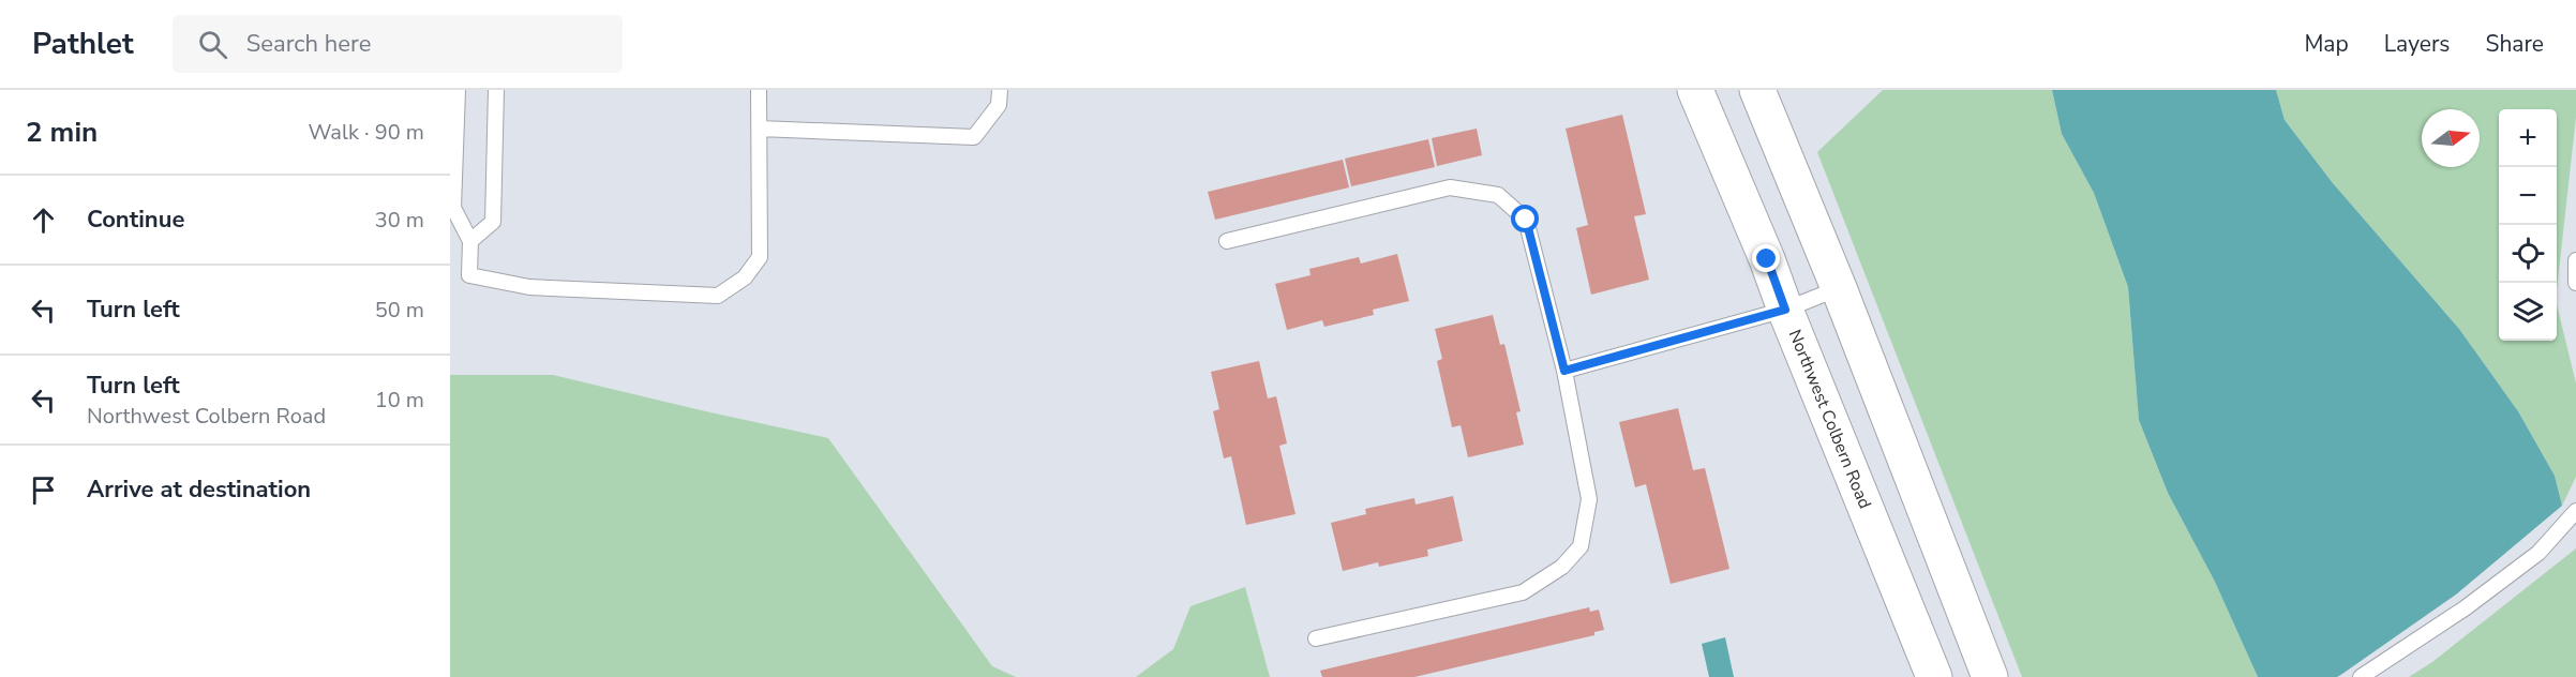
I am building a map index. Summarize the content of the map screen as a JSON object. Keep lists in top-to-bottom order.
{
  "streets": {
    "main road": ["Northwest Colbern Road"]
  },
  "north": "right",
  "page": {
    "header": "Pathlet",
    "search": "Search here",
    "nav": ["Map", "Layers", "Share"],
    "heading": ["2 min", "Walk · 90 m"],
    "map_buttons": ["+", "−"],
    "list": [
      ["Continue", "30 m"],
      ["Turn left", "50 m"],
      ["Turn left", "Northwest Colbern Road", "10 m"],
      "Arrive at destination"
    ]
  }
}
